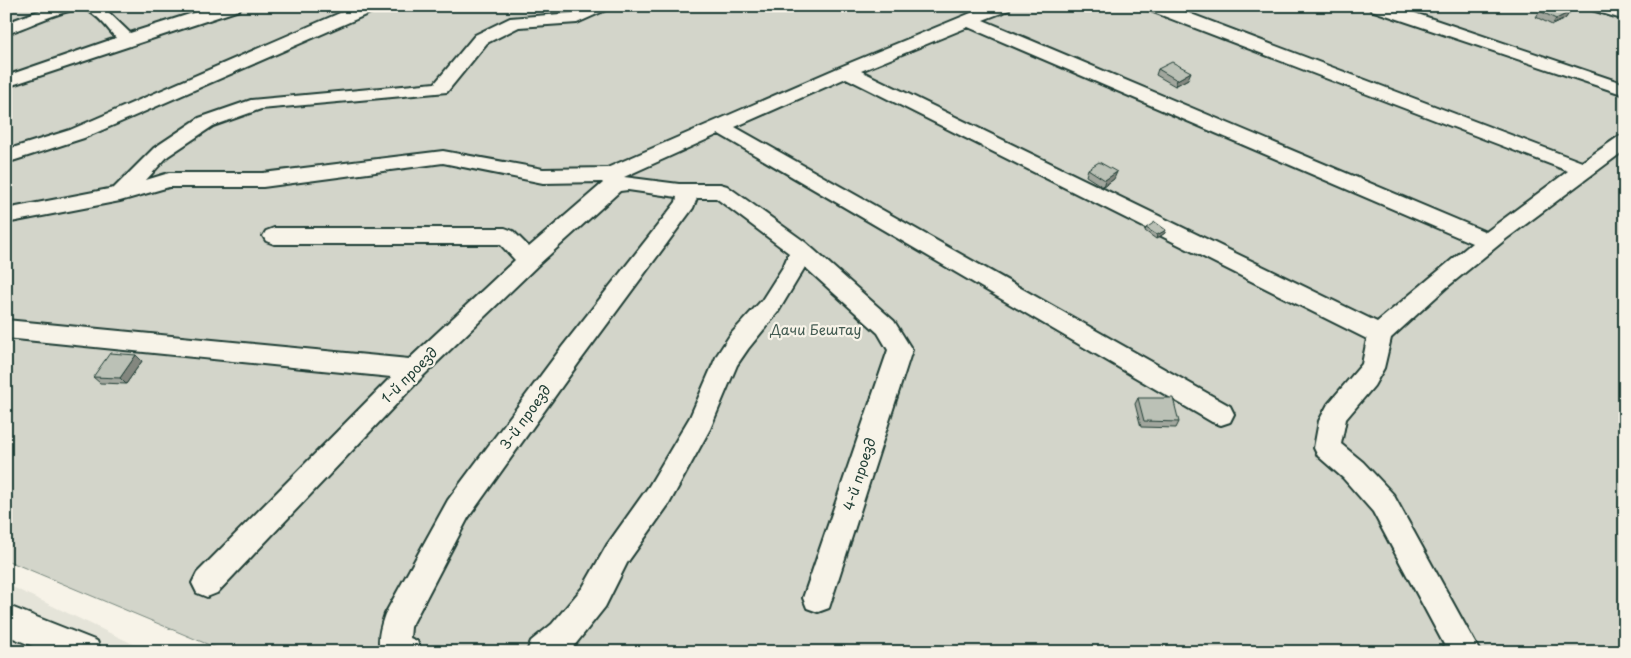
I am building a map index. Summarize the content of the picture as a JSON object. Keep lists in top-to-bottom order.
{
  "streets": {
    "street": ["1-й проезд", "3-й проезд", "4-й проезд"]
  },
  "parks": ["Дачи Бештау"]
}
